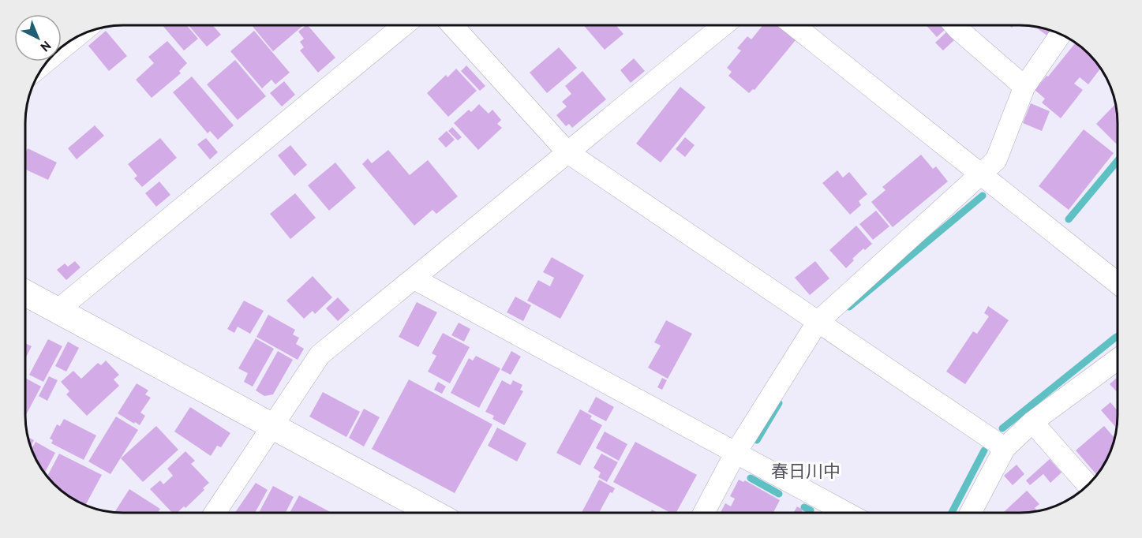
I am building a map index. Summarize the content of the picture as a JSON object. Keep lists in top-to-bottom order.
{
  "districts": ["春日川中"],
  "north": "bottom right"
}
